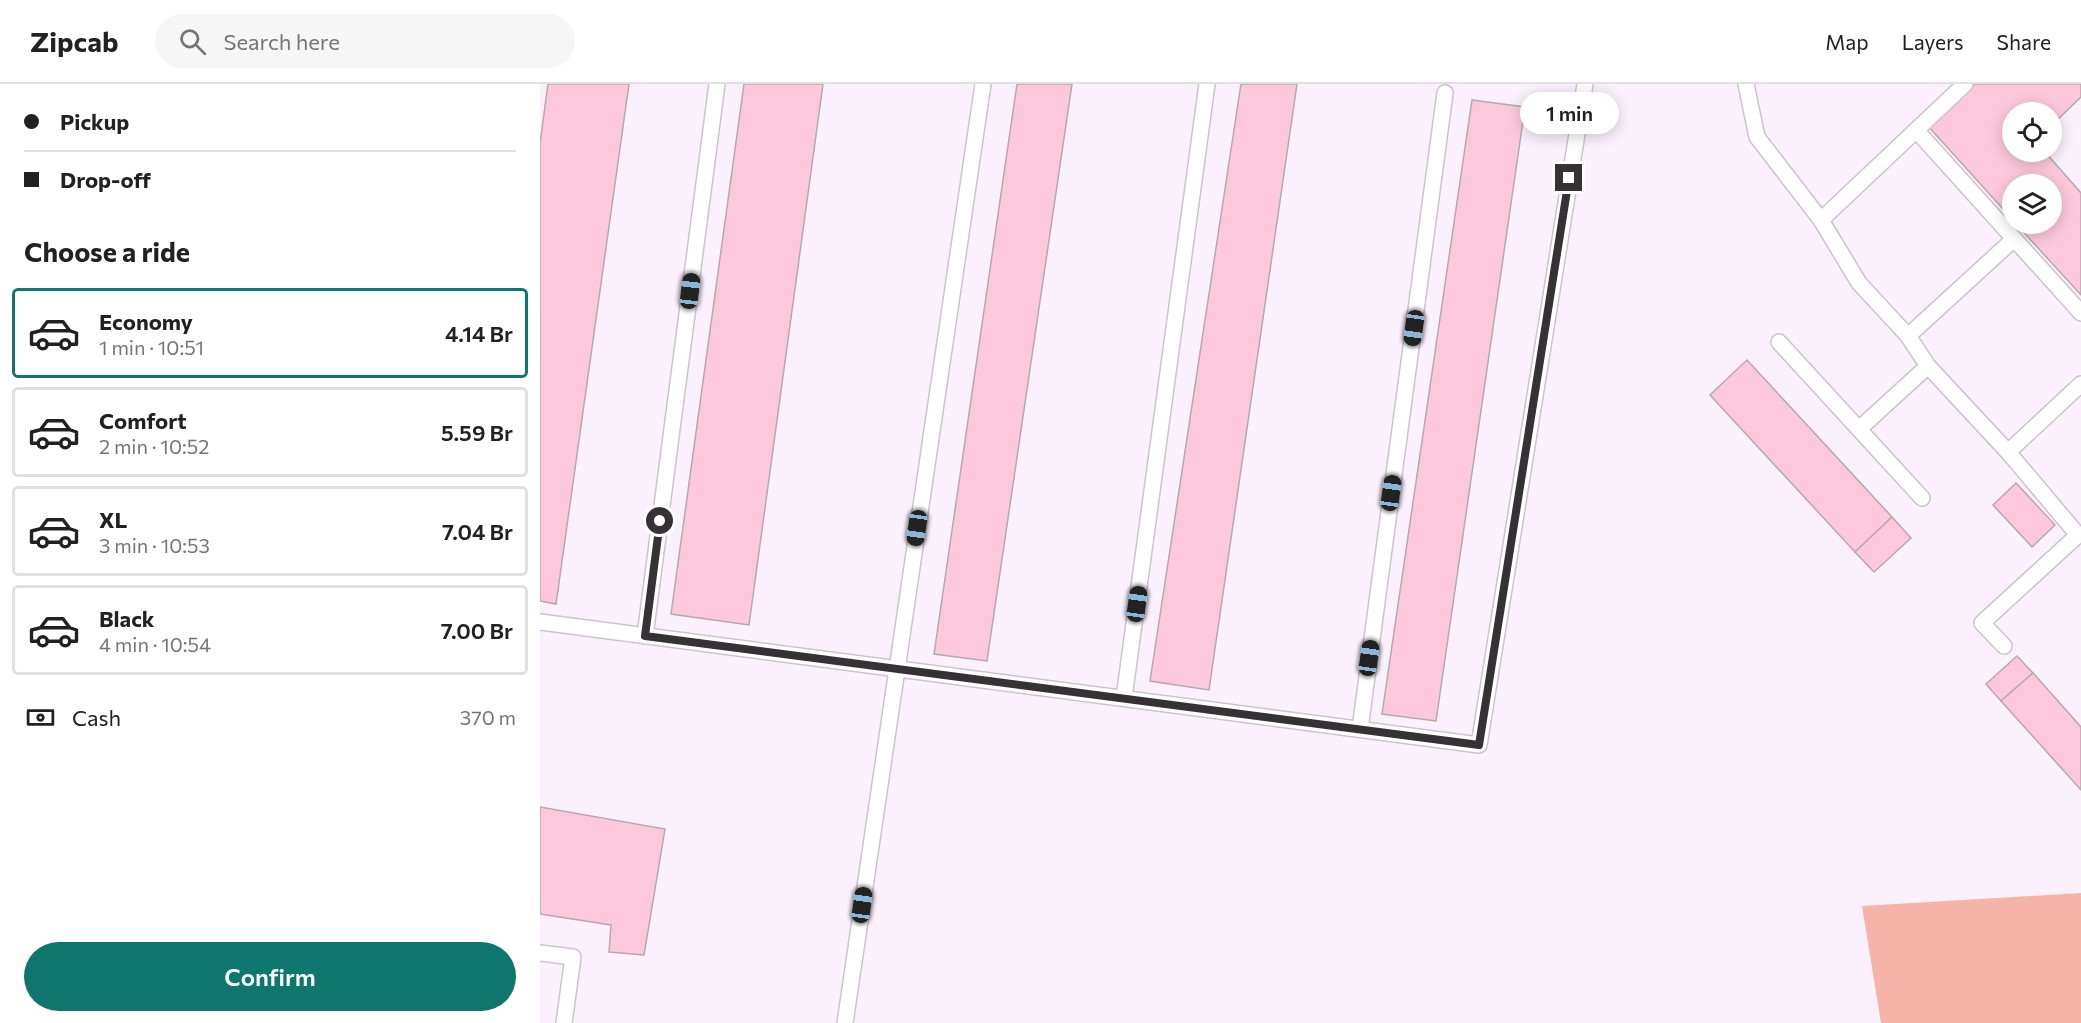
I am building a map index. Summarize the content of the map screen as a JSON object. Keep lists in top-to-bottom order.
{
  "page": {
    "header": "Zipcab",
    "search": "Search here",
    "nav": ["Map", "Layers", "Share"],
    "banner": ["Pickup", "Drop-off"],
    "bubble": "1 min",
    "heading": "Choose a ride",
    "list": [
      {
        "name": "Economy",
        "note": "1 min · 10:51",
        "value": "4.14 Br"
      },
      {
        "name": "Comfort",
        "note": "2 min · 10:52",
        "value": "5.59 Br"
      },
      {
        "name": "XL",
        "note": "3 min · 10:53",
        "value": "7.04 Br"
      },
      {
        "name": "Black",
        "note": "4 min · 10:54",
        "value": "7.00 Br"
      }
    ],
    "pay": ["Cash", "370 m"],
    "buttons": "Confirm"
  }
}
